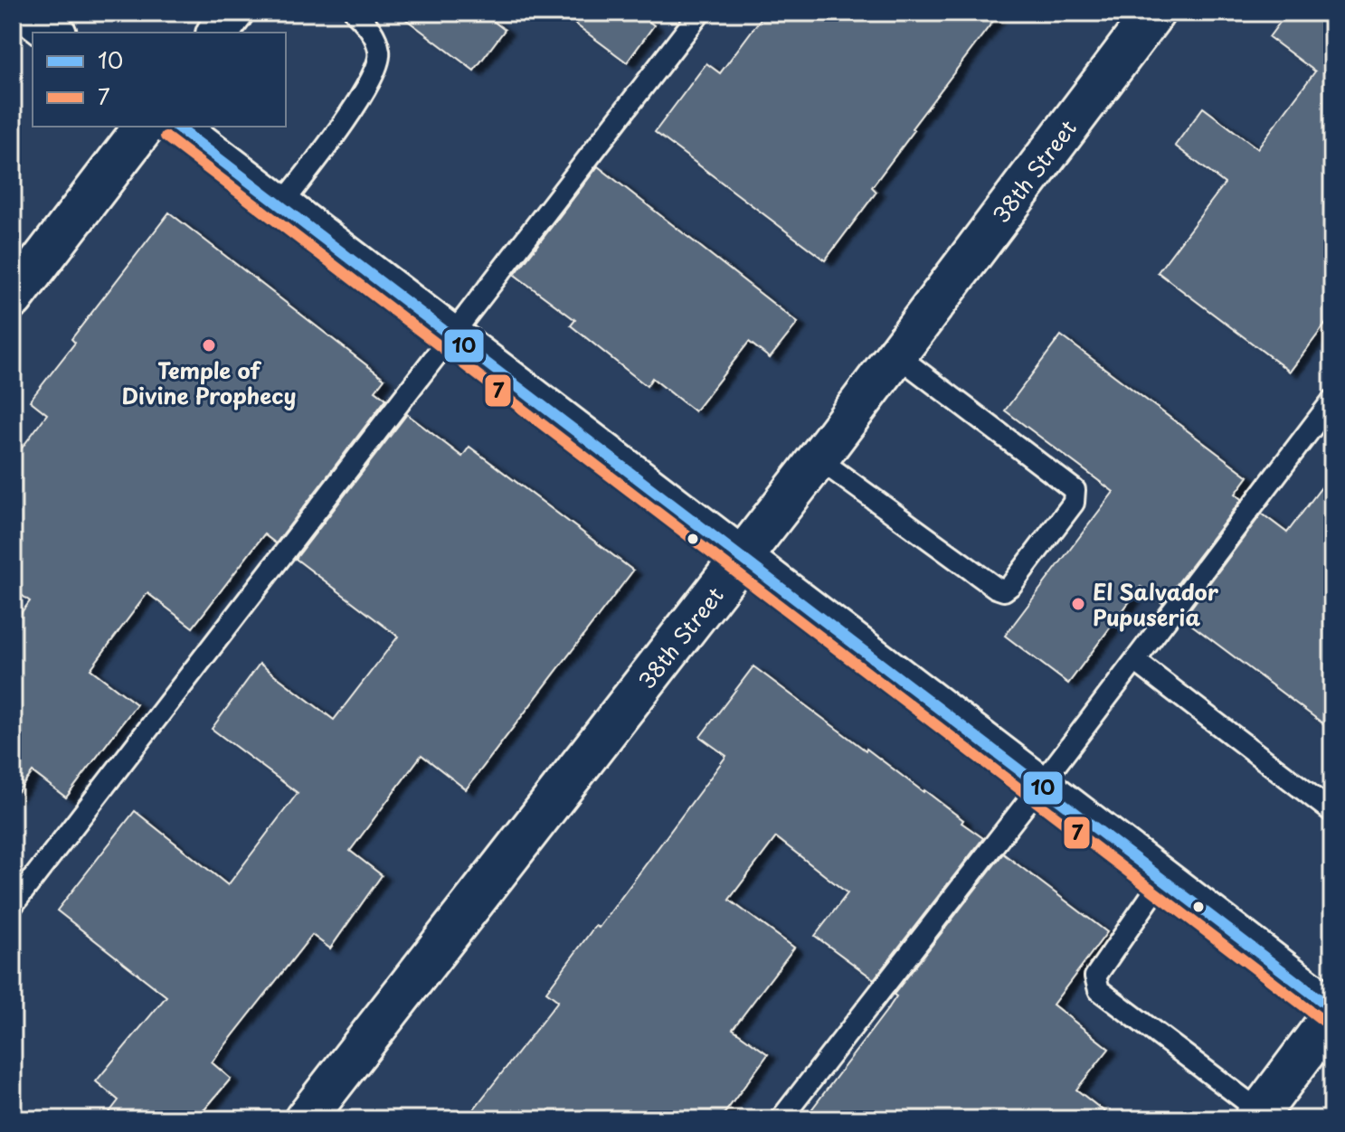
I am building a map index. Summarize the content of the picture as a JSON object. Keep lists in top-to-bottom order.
{
  "streets": {
    "street": ["38th Street"]
  },
  "places": ["Temple of Divine Prophecy", "El Salvador Pupuseria"],
  "lines": ["transit line 10", "transit line 7"],
  "legend": ["10", "7"]
}
